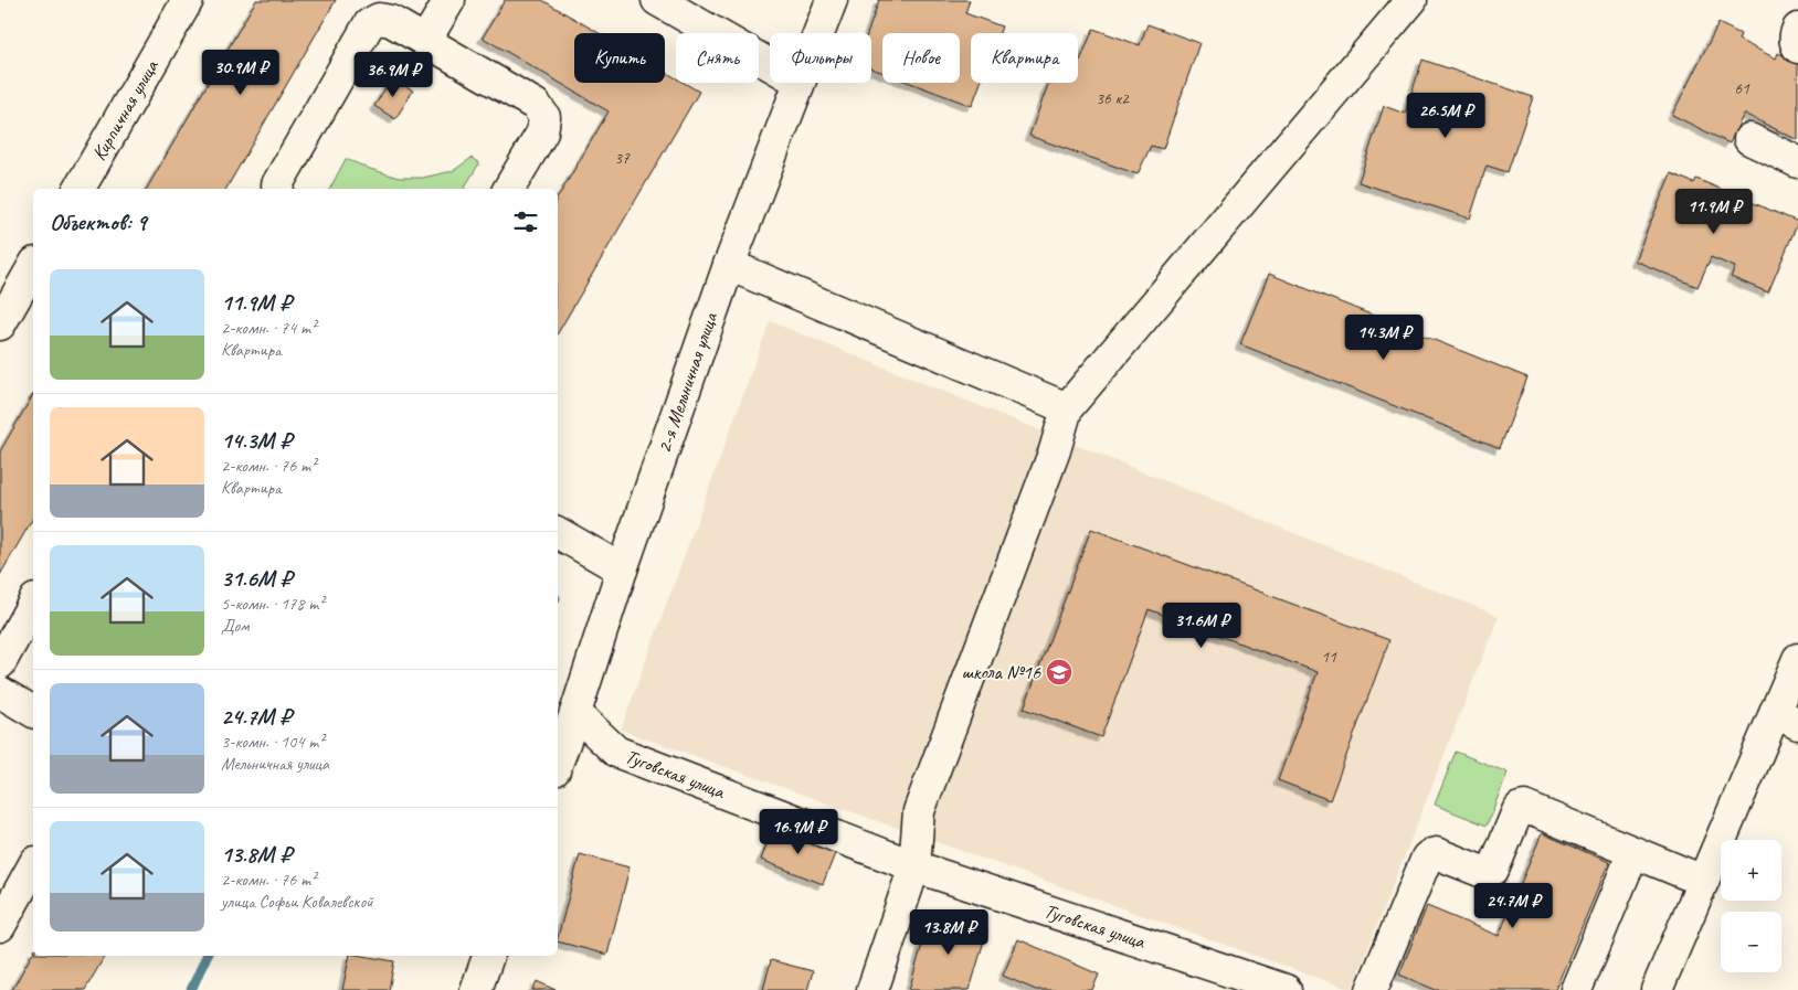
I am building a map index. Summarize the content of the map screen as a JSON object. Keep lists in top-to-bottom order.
{
  "streets": {
    "street": ["Кирпичная улица", "2-я Мельничная улица", "Туговская улица"]
  },
  "crossings": [
    ["2-я Мельничная улица", "Туговская улица"]
  ],
  "places": {
    "school or university": ["школа №16"]
  },
  "house_numbers": [
    "61",
    "36 к2",
    "37",
    "11"
  ],
  "page": {
    "chip": [
      "Купить",
      "Снять",
      "Фильтры",
      "Новое",
      "Квартира"
    ],
    "price": [
      "30.9M ₽",
      "36.9M ₽",
      "26.5M ₽",
      "11.9M ₽",
      "14.3M ₽",
      "31.6M ₽",
      "16.9M ₽",
      "24.7M ₽",
      "13.8M ₽"
    ],
    "heading": "Объектов: 9",
    "list": [
      {
        "name": "11.9M ₽",
        "note": "2-комн. · 74 m² · Квартира"
      },
      {
        "name": "14.3M ₽",
        "note": "2-комн. · 76 m² · Квартира"
      },
      {
        "name": "31.6M ₽",
        "note": "5-комн. · 178 m² · Дом"
      },
      {
        "name": "24.7M ₽",
        "note": "3-комн. · 104 m² · Мельничная улица"
      },
      {
        "name": "13.8M ₽",
        "note": "2-комн. · 76 m² · улица Софьи Ковалевской"
      }
    ],
    "map_buttons": ["+", "−"]
  }
}
